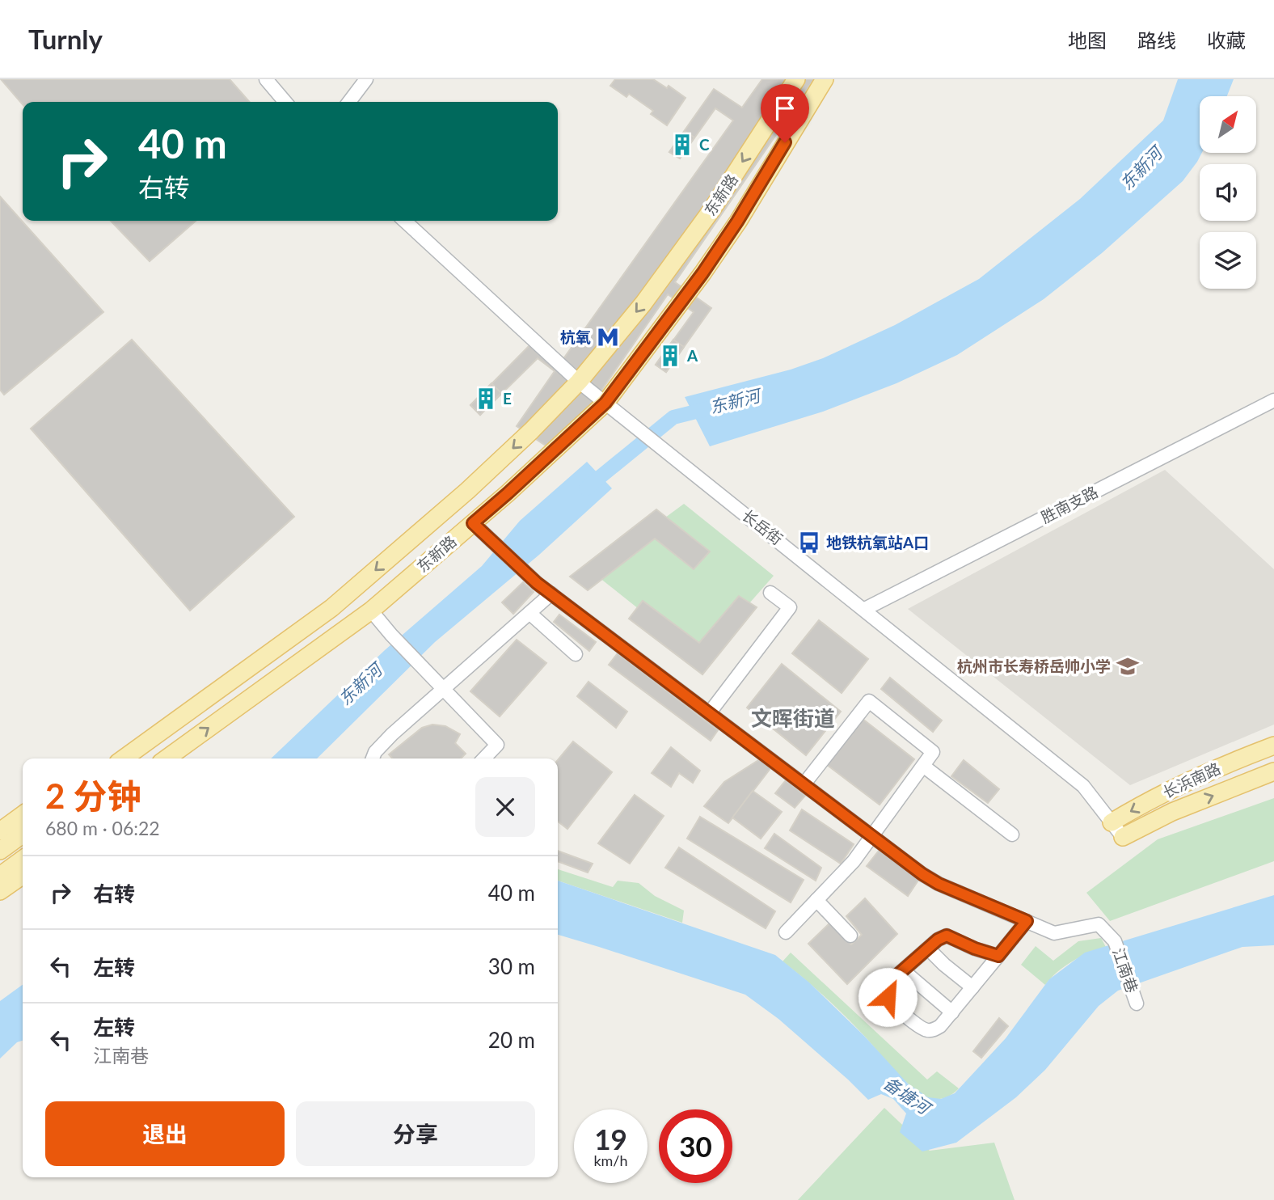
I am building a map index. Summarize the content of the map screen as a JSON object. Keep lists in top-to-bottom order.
{
  "streets": {
    "main road": ["东新路", "长浜南路"],
    "street": ["胜南支路", "长岳街", "江南巷"]
  },
  "crossings": [
    ["东新路", "长岳街"],
    ["东新路", "江南巷"],
    ["胜南支路", "长岳街"],
    ["长岳街", "长浜南路"]
  ],
  "districts": ["文晖街道"],
  "water": ["东新河", "备塘河"],
  "places": {
    "building": ["C", "A", "E"],
    "metro station": ["杭氧"],
    "bus stop": ["地铁杭氧站A口"],
    "school or university": ["杭州市长寿桥岳帅小学"]
  },
  "north": "top right",
  "page": {
    "header": "Turnly",
    "nav": ["地图", "路线", "收藏"],
    "turn": ["40 m", "右转"],
    "heading": ["2 分钟", "680 m · 06:22"],
    "list": [
      {
        "name": "右转",
        "value": "40 m"
      },
      {
        "name": "左转",
        "value": "30 m"
      },
      {
        "name": "左转",
        "note": "江南巷",
        "value": "20 m"
      }
    ],
    "buttons": ["退出", "分享"],
    "speed": "19 km/h",
    "limit": "30"
  }
}
